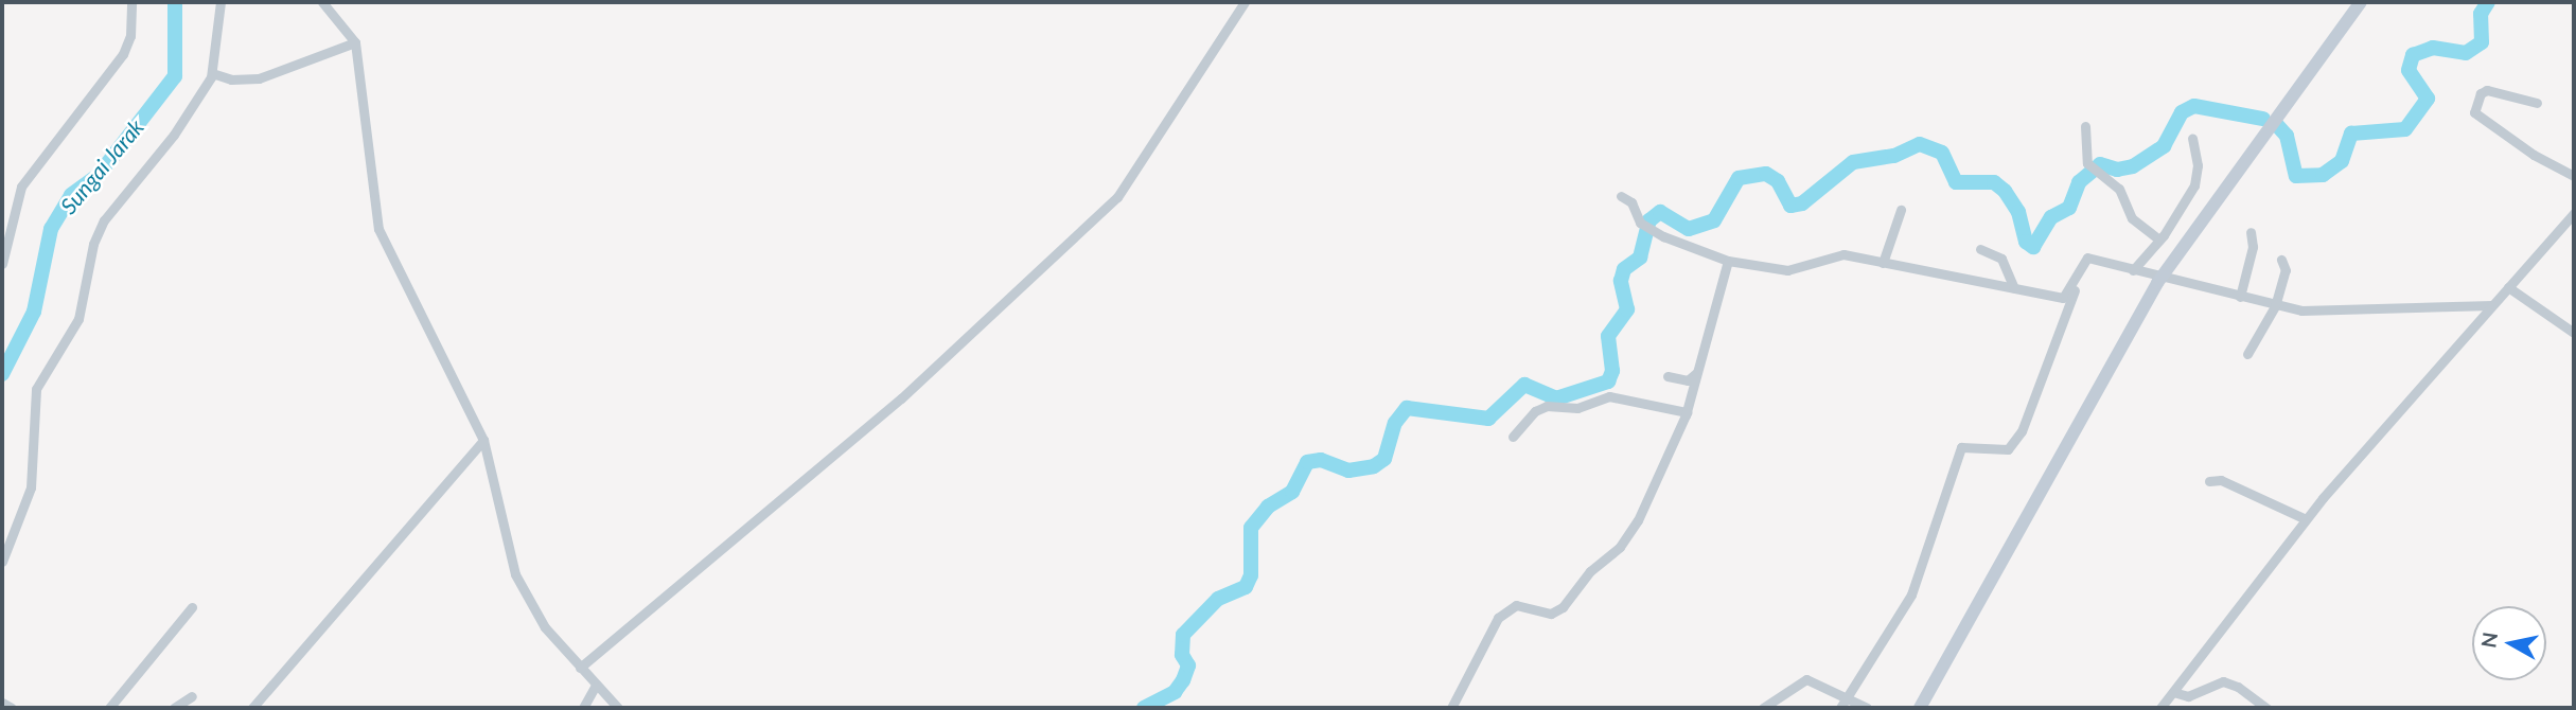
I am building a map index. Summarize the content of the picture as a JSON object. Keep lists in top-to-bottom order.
{
  "water": ["Sungai Jarak"],
  "north": "left"
}
